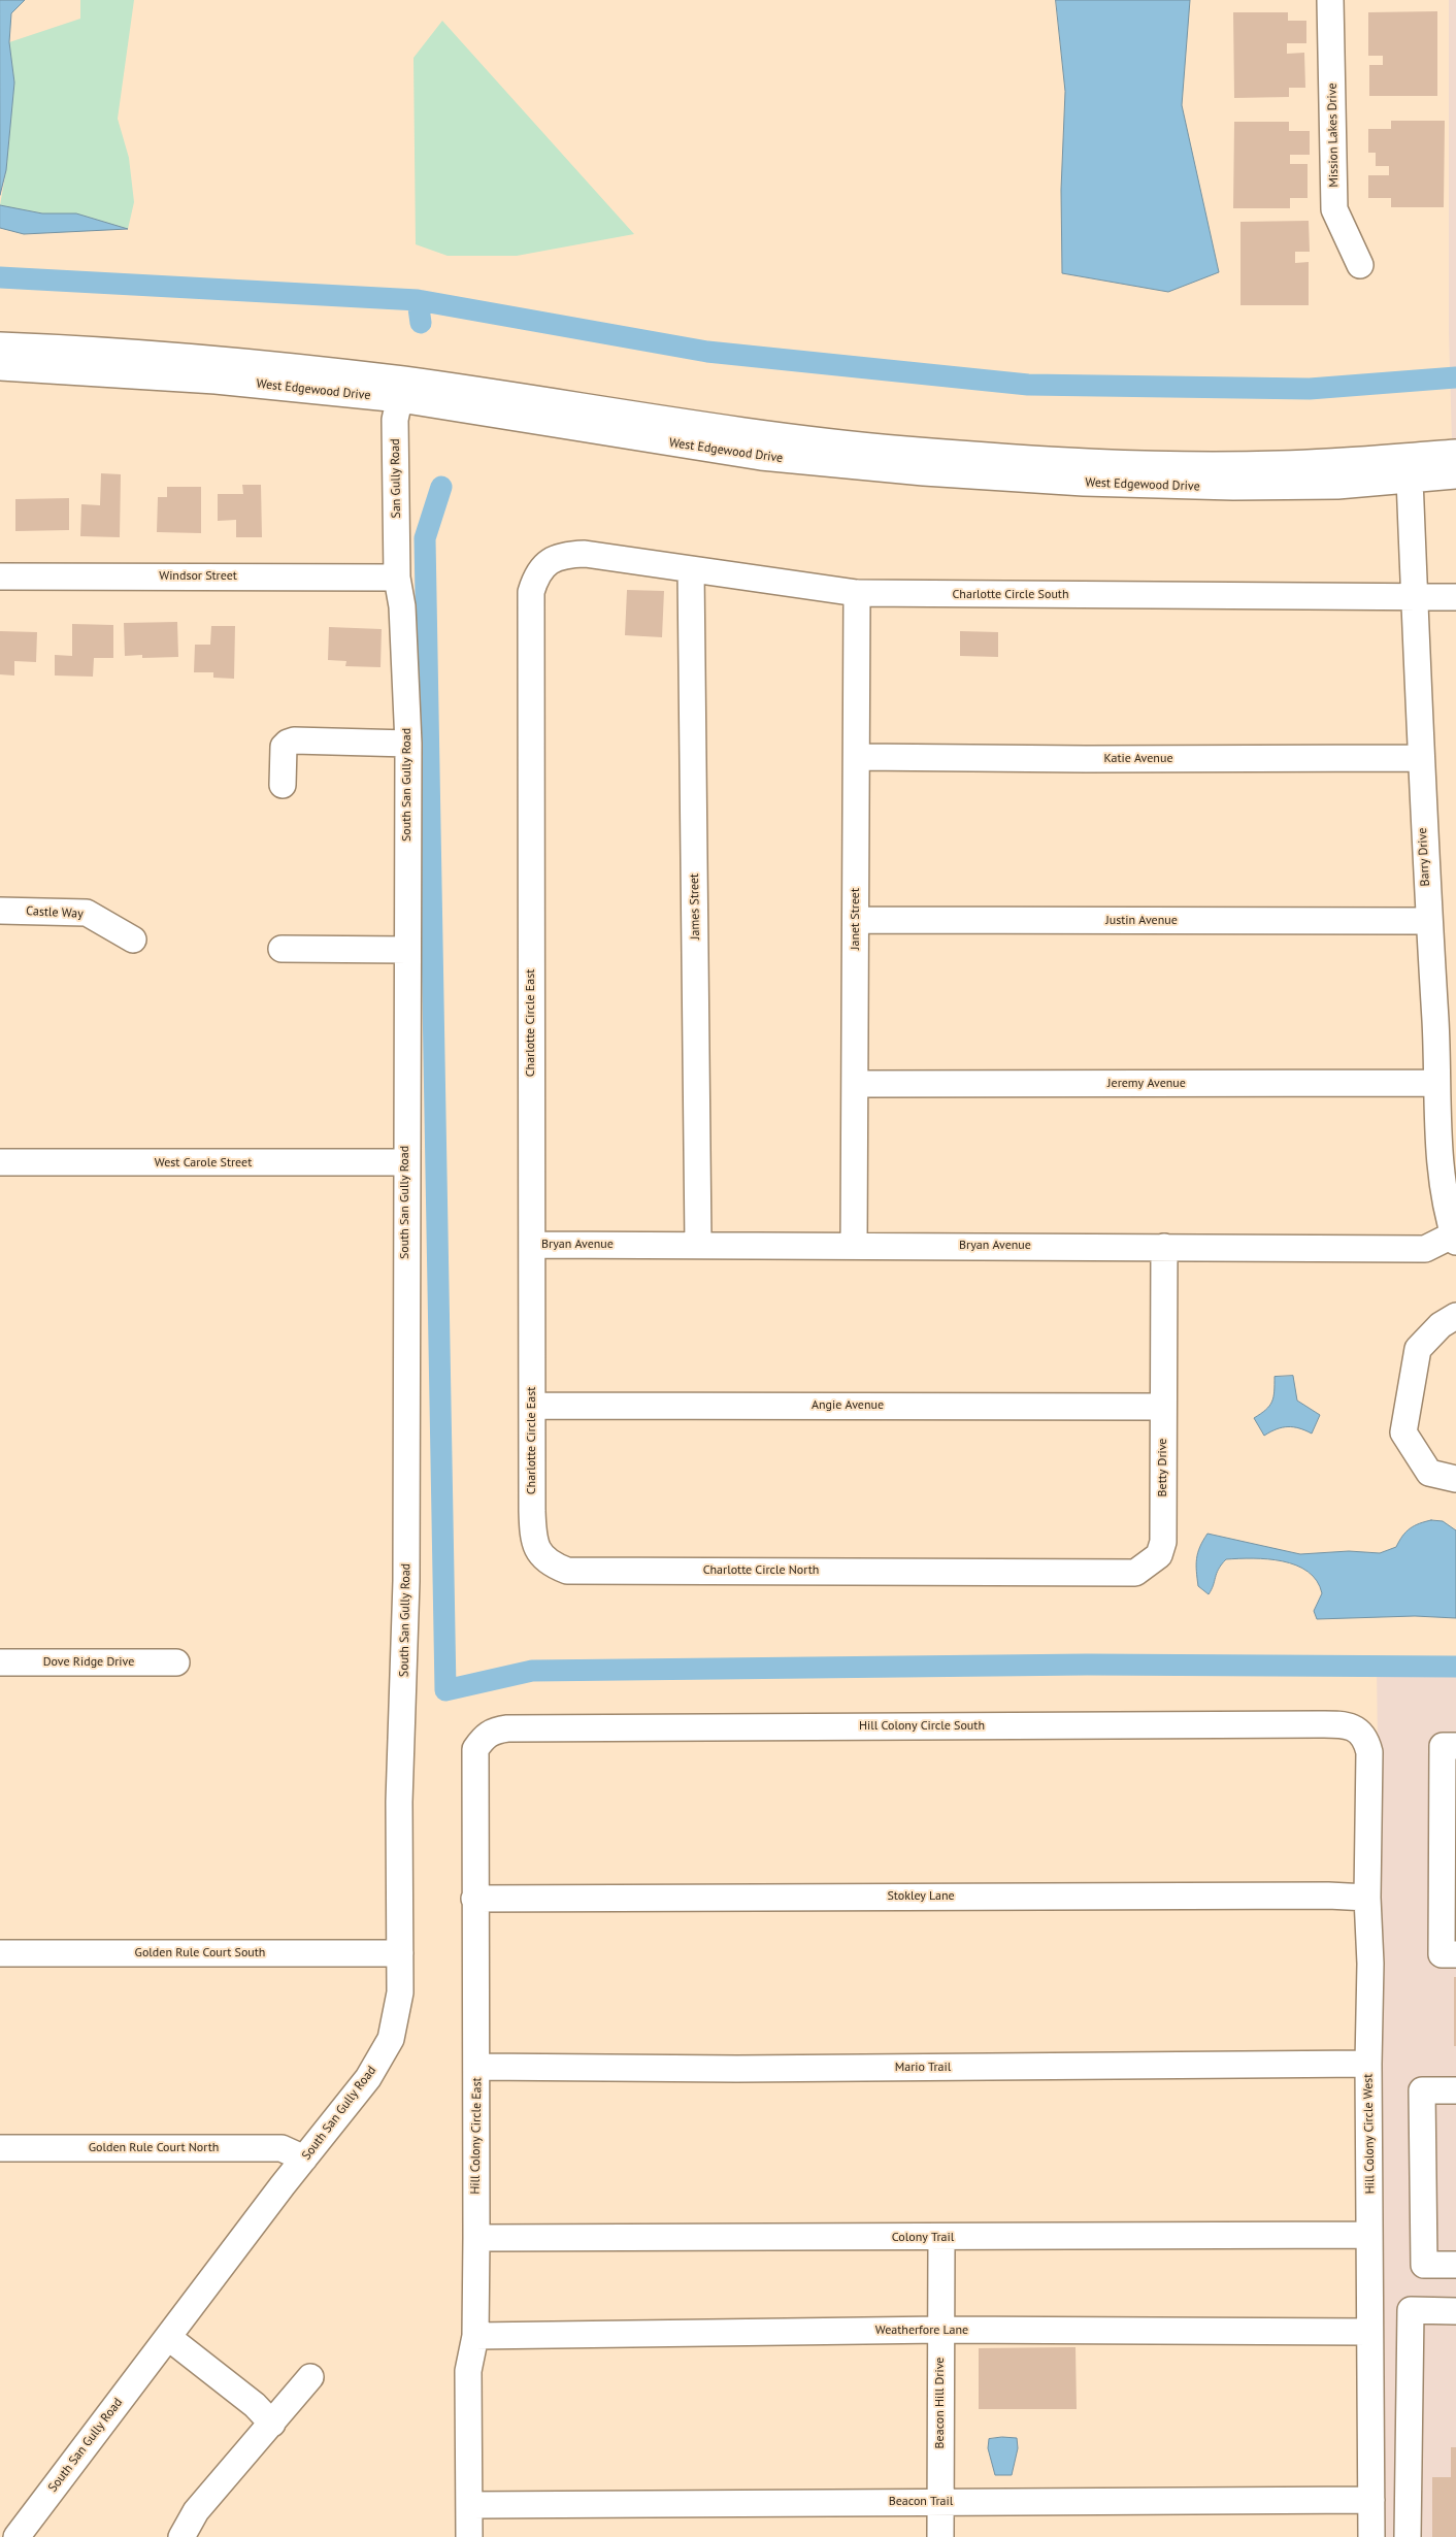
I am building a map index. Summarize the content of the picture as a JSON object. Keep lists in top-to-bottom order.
{
  "streets": {
    "street": [
      "Mission Lakes Drive",
      "West Edgewood Drive",
      "San Gully Road",
      "Windsor Street",
      "Charlotte Circle South",
      "Katie Avenue",
      "South San Gully Road",
      "Barry Drive",
      "James Street",
      "Castle Way",
      "Janet Street",
      "Justin Avenue",
      "Charlotte Circle East",
      "Jeremy Avenue",
      "West Carole Street",
      "Bryan Avenue",
      "Angie Avenue",
      "Betty Drive",
      "Charlotte Circle North",
      "Dove Ridge Drive",
      "Hill Colony Circle South",
      "Stokley Lane",
      "Golden Rule Court South",
      "Mario Trail",
      "Hill Colony Circle West",
      "Hill Colony Circle East",
      "Golden Rule Court North",
      "Colony Trail",
      "Weatherfore Lane",
      "Beacon Hill Drive",
      "Beacon Trail"
    ]
  },
  "crossings": [
    ["West Edgewood Drive", "San Gully Road"],
    ["West Edgewood Drive", "Barry Drive"],
    ["San Gully Road", "Windsor Street"],
    ["San Gully Road", "South San Gully Road"],
    ["Windsor Street", "South San Gully Road"],
    ["Charlotte Circle South", "Barry Drive"],
    ["Charlotte Circle South", "James Street"],
    ["Charlotte Circle South", "Janet Street"],
    ["Charlotte Circle South", "Charlotte Circle East"],
    ["Katie Avenue", "Barry Drive"],
    ["Katie Avenue", "Janet Street"],
    ["South San Gully Road", "West Carole Street"],
    ["South San Gully Road", "Golden Rule Court South"],
    ["South San Gully Road", "Golden Rule Court North"],
    ["Barry Drive", "Justin Avenue"],
    ["Barry Drive", "Jeremy Avenue"],
    ["Barry Drive", "Bryan Avenue"],
    ["James Street", "Bryan Avenue"],
    ["Janet Street", "Justin Avenue"],
    ["Janet Street", "Jeremy Avenue"],
    ["Janet Street", "Bryan Avenue"],
    ["Charlotte Circle East", "Bryan Avenue"],
    ["Charlotte Circle East", "Angie Avenue"],
    ["Charlotte Circle East", "Charlotte Circle North"],
    ["Bryan Avenue", "Betty Drive"],
    ["Angie Avenue", "Betty Drive"],
    ["Betty Drive", "Charlotte Circle North"],
    ["Hill Colony Circle South", "Hill Colony Circle West"],
    ["Hill Colony Circle South", "Hill Colony Circle East"],
    ["Stokley Lane", "Hill Colony Circle West"],
    ["Stokley Lane", "Hill Colony Circle East"],
    ["Mario Trail", "Hill Colony Circle West"],
    ["Mario Trail", "Hill Colony Circle East"],
    ["Hill Colony Circle West", "Colony Trail"],
    ["Hill Colony Circle West", "Weatherfore Lane"],
    ["Hill Colony Circle West", "Beacon Trail"],
    ["Hill Colony Circle East", "Colony Trail"],
    ["Hill Colony Circle East", "Weatherfore Lane"],
    ["Hill Colony Circle East", "Beacon Trail"],
    ["Colony Trail", "Beacon Hill Drive"],
    ["Weatherfore Lane", "Beacon Hill Drive"],
    ["Beacon Hill Drive", "Beacon Trail"]
  ]
}
